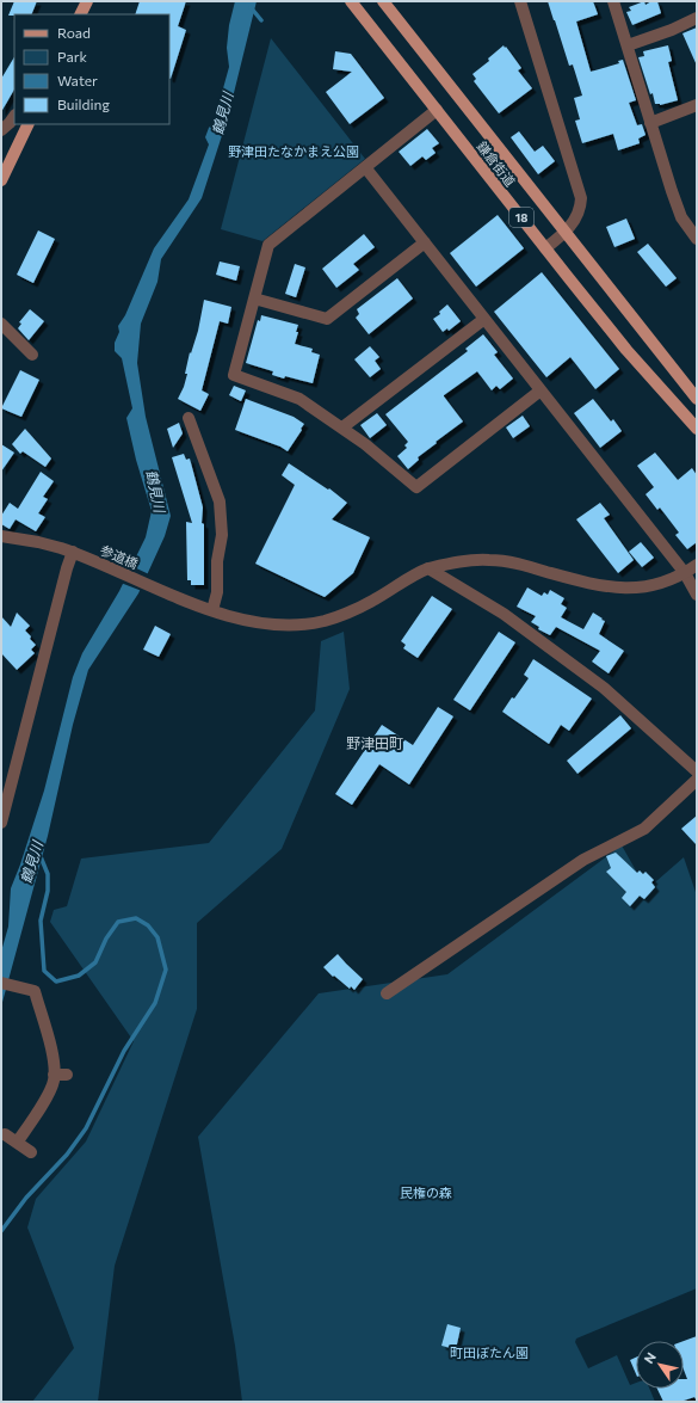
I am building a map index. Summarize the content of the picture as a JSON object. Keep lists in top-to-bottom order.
{
  "streets": {
    "main road": ["鎌倉街道", "18"],
    "street": ["参道橋"]
  },
  "districts": ["野津田町"],
  "water": ["鶴見川"],
  "parks": ["野津田たなかまえ公園", "民権の森", "町田ぼたん園"],
  "legend": [
    "Road",
    "Park",
    "Water",
    "Building"
  ],
  "north": "top left"
}
